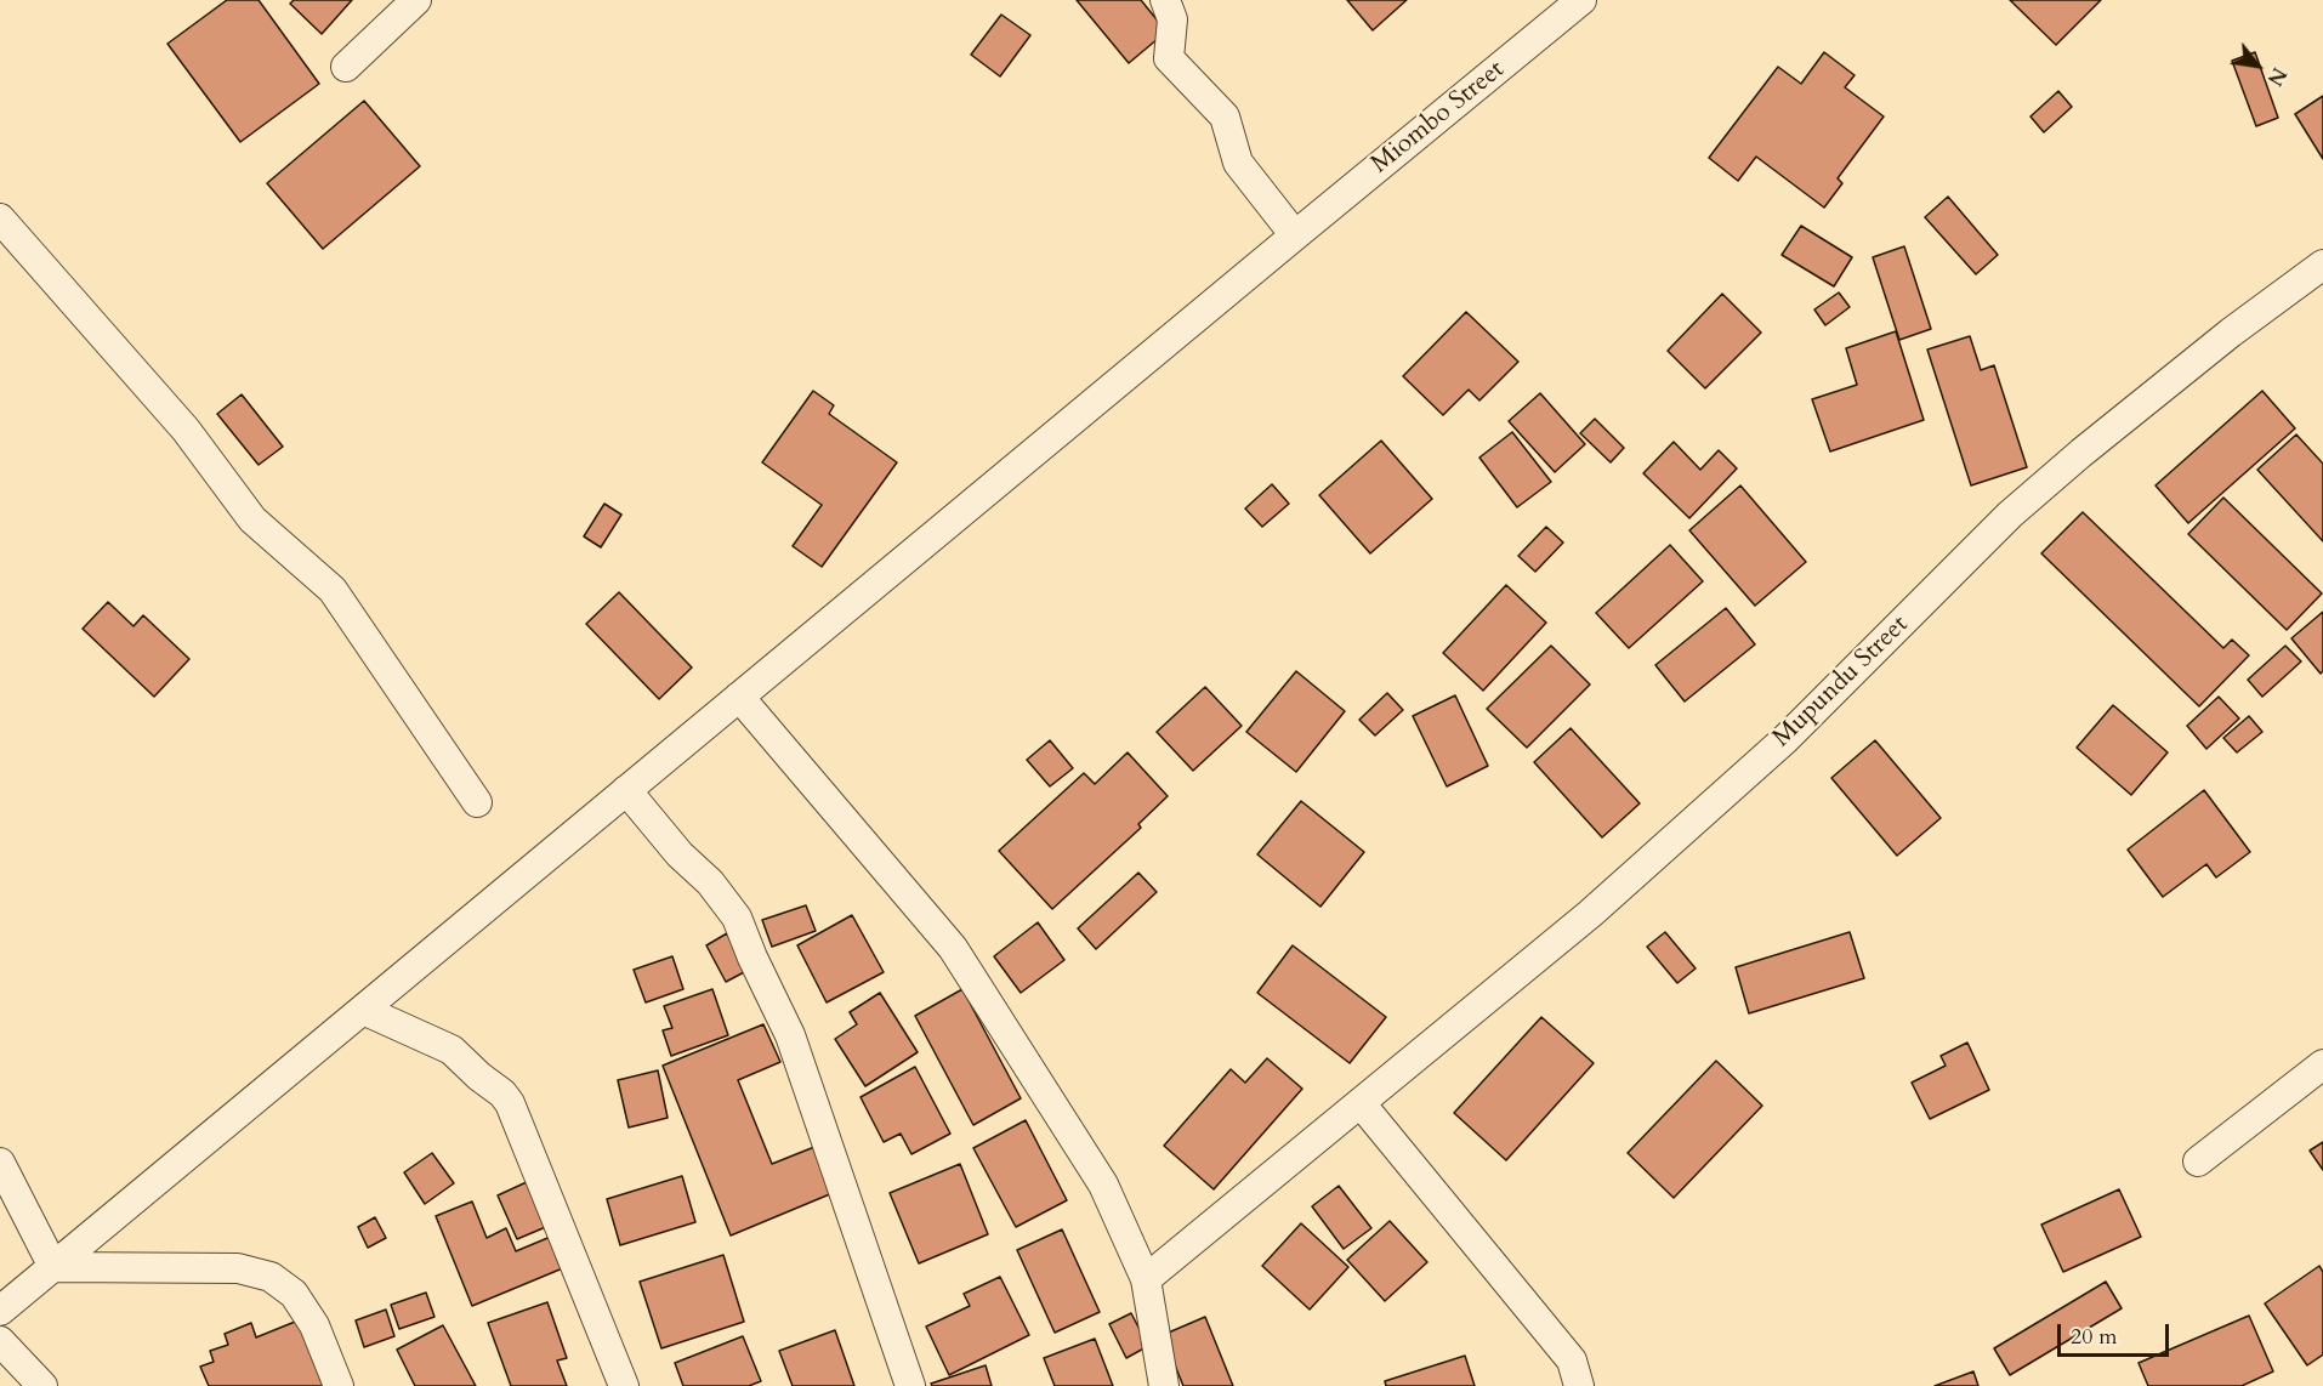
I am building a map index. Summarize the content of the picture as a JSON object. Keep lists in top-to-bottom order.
{
  "streets": {
    "street": ["Miombo Street", "Mupundu Street"]
  },
  "scale_bar": "20 m",
  "north": "bottom right"
}
